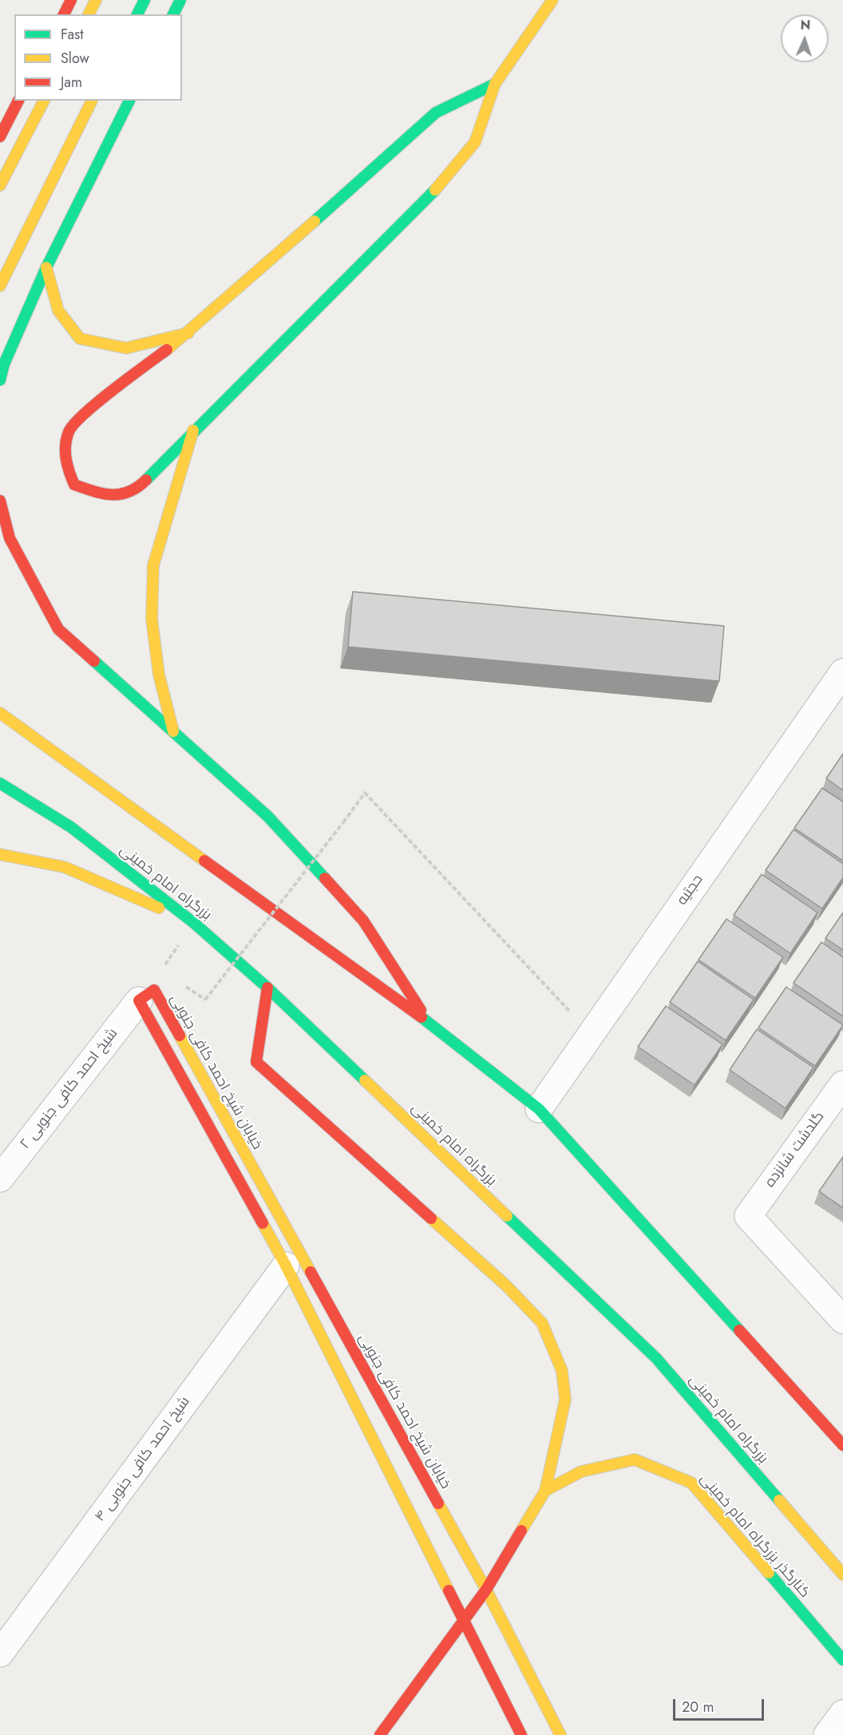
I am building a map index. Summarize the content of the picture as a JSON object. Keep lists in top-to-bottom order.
{
  "streets": {
    "main road": ["بزرگراه امام خمینی", "خیابان شیخ احمد کافی جنوبی", "کنارگذر بزرگراه امام خمینی"],
    "street": [
      "حجتیه",
      "شیخ احمد کافی جنوبی ۲",
      "گلدشت شانزده",
      "شیخ احمد کافی جنوبی ۴"
    ]
  },
  "crossings": [
    ["خیابان شیخ احمد کافی جنوبی", "شیخ احمد کافی جنوبی ۲"]
  ],
  "legend": ["Fast", "Slow", "Jam"],
  "scale_bar": "20 m",
  "north": "top"
}
